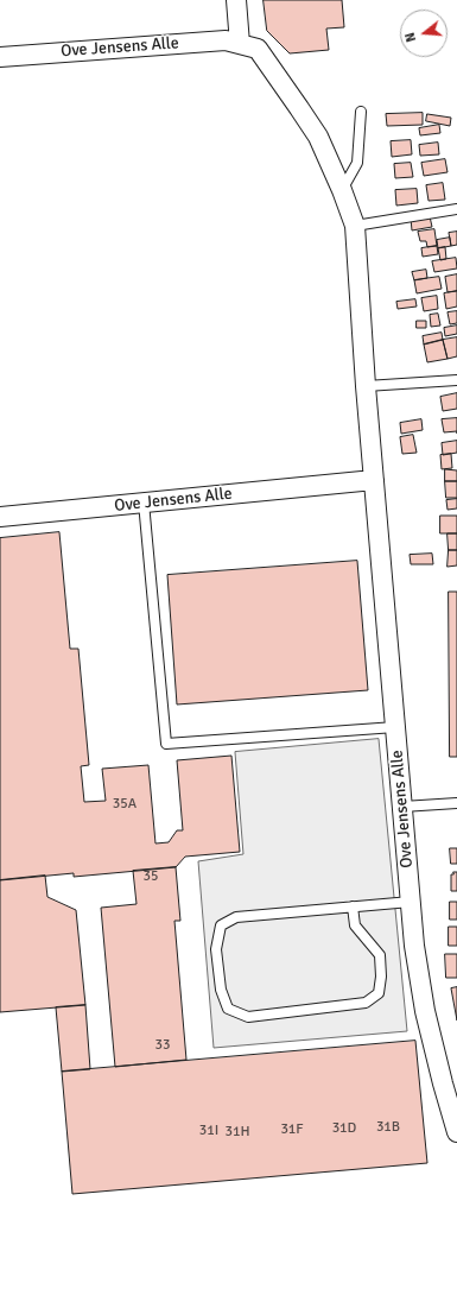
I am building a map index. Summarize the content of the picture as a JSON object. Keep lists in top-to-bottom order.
{
  "streets": {
    "street": ["Ove Jensens Alle"]
  },
  "house_numbers": [
    "35A",
    "35",
    "33",
    "31B",
    "31D",
    "31F",
    "31I",
    "31H"
  ],
  "north": "left"
}
